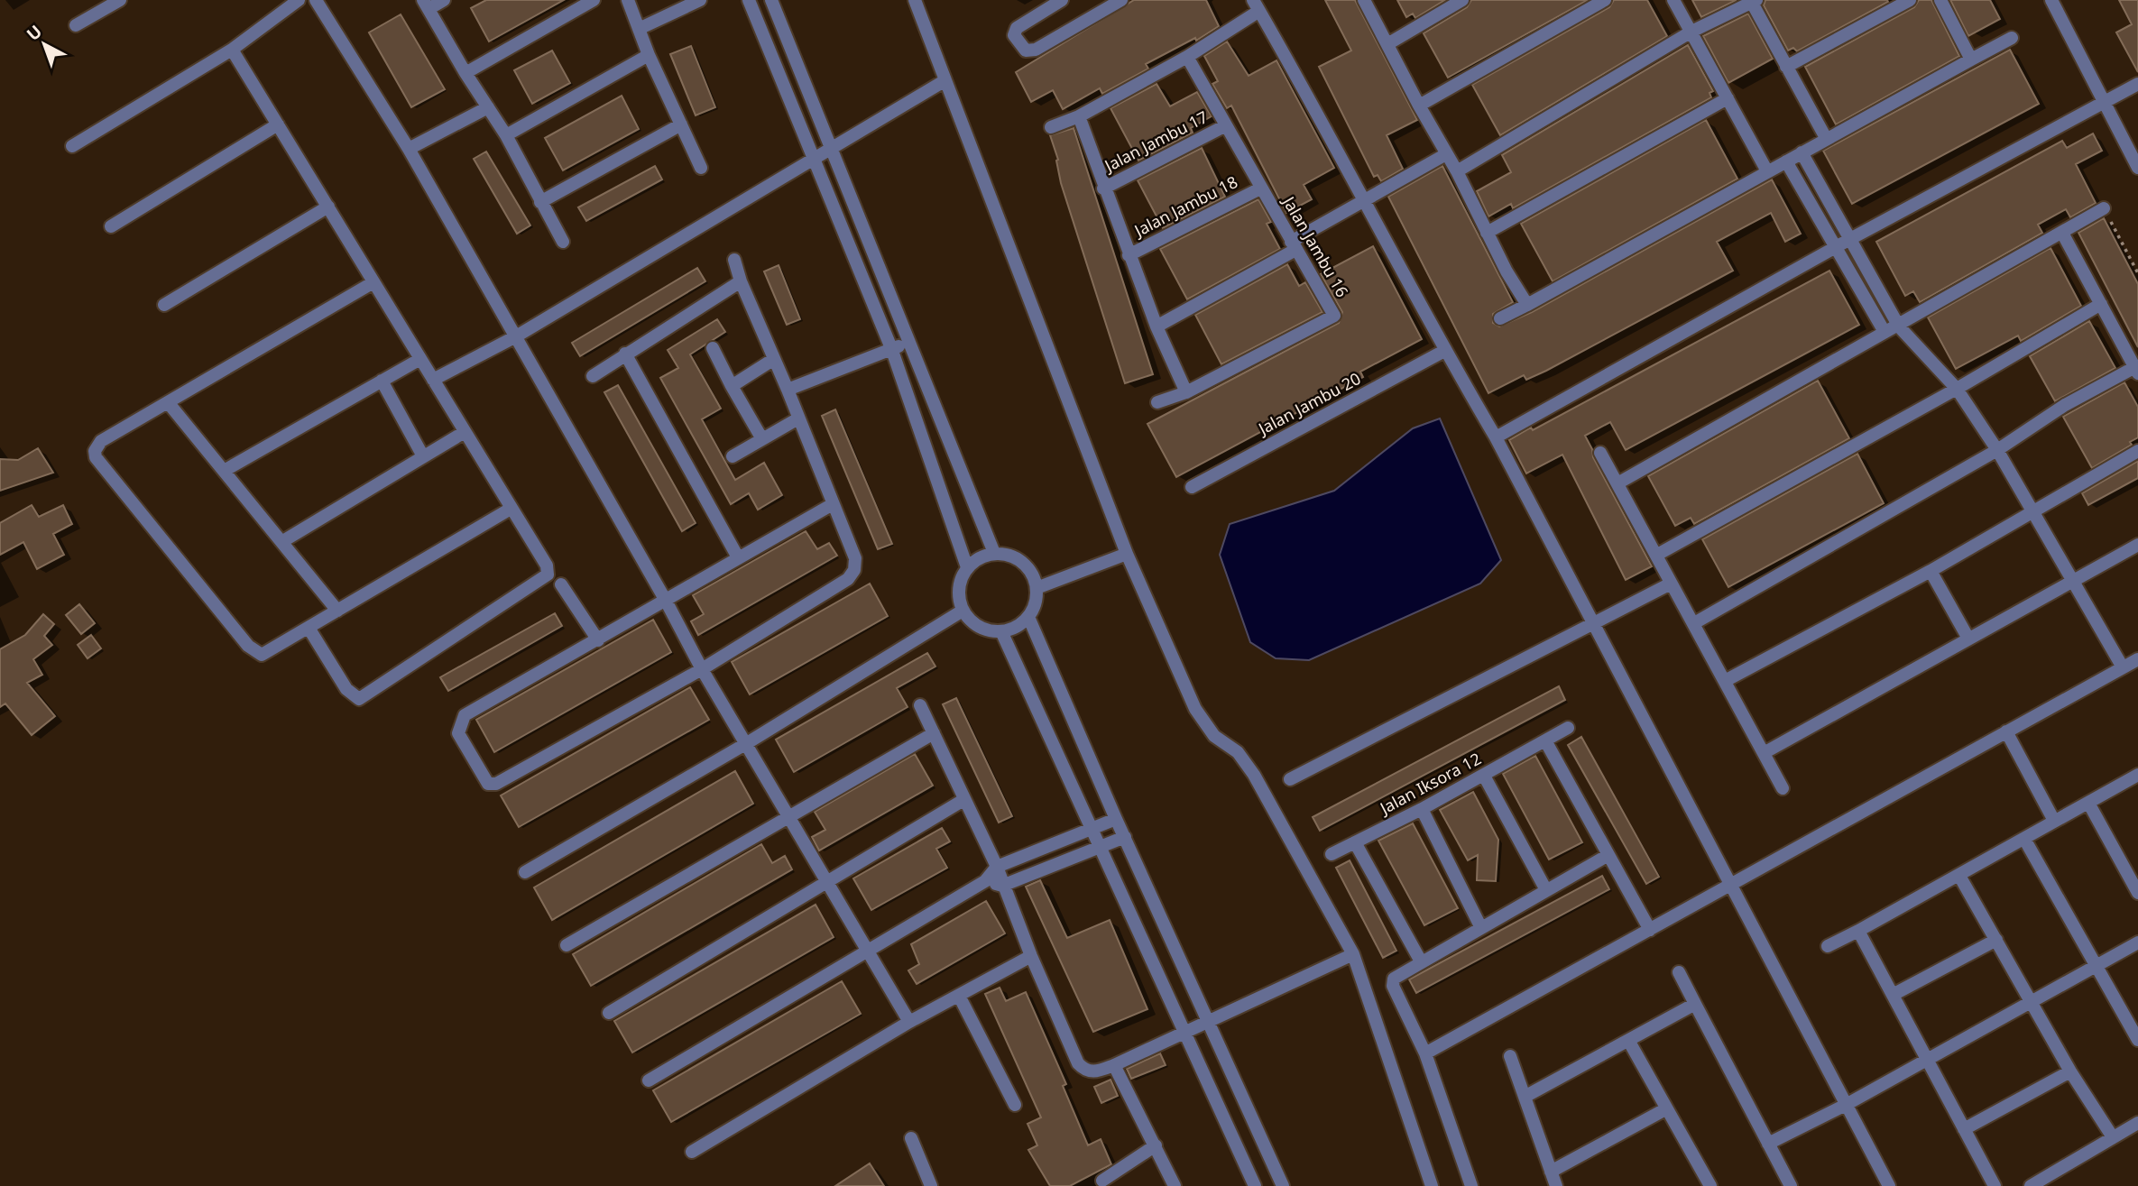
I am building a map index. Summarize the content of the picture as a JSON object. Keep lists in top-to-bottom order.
{
  "streets": {
    "street": [
      "Jalan Jambu 17",
      "Jalan Jambu 18",
      "Jalan Jambu 16",
      "Jalan Jambu 20",
      "Jalan Iksora 12"
    ]
  },
  "crossings": [
    ["Jalan Jambu 17", "Jalan Jambu 16"],
    ["Jalan Jambu 18", "Jalan Jambu 16"]
  ],
  "north": "top left"
}
